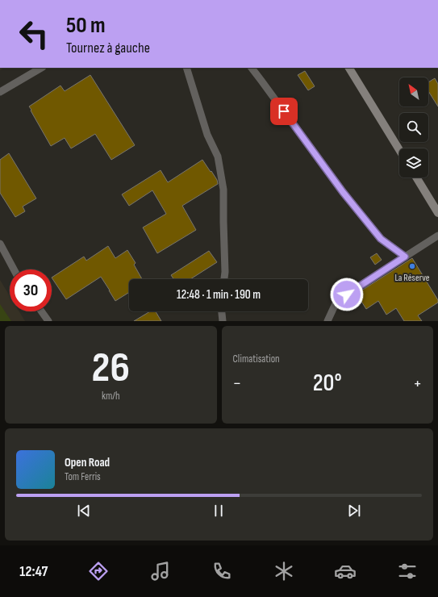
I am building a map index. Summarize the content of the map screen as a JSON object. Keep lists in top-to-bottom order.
{
  "places": ["La Réserve"],
  "north": "top left",
  "page": {
    "turn": ["50 m", "Tournez à gauche"],
    "limit": "30",
    "trip": "12:48 · 1 min · 190 m",
    "tile": [
      ["26", "km/h"],
      "Climatisation"
    ],
    "heat": ["−", "20°", "+"],
    "song": ["Open Road", "Tom Ferris"],
    "tabs": "12:47"
  }
}
